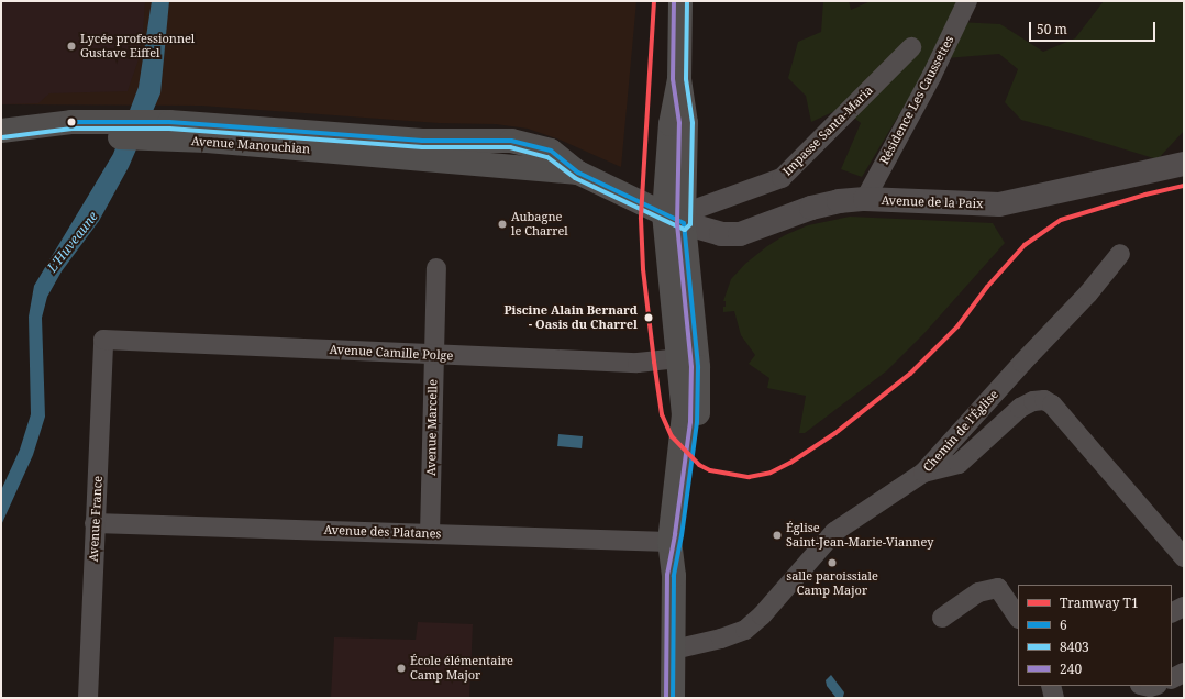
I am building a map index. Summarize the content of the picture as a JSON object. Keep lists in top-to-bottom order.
{
  "streets": {
    "main road": ["Avenue Manouchian"],
    "street": [
      "Résidence Les Caussettes",
      "Impasse Santa-Maria",
      "Avenue de la Paix",
      "Avenue Camille Polge",
      "Avenue Marcelle",
      "Chemin de l'Église",
      "Avenue France",
      "Avenue des Platanes"
    ]
  },
  "crossings": [
    ["Résidence Les Caussettes", "Avenue de la Paix"],
    ["Impasse Santa-Maria", "Avenue Manouchian"],
    ["Impasse Santa-Maria", "Avenue de la Paix"],
    ["Avenue Manouchian", "Avenue de la Paix"],
    ["Avenue Camille Polge", "Avenue Marcelle"],
    ["Avenue Camille Polge", "Avenue France"],
    ["Avenue Marcelle", "Avenue des Platanes"],
    ["Avenue France", "Avenue des Platanes"]
  ],
  "water": ["L'Huveaune"],
  "places": [
    "Lycée professionnel Gustave Eiffel",
    "Aubagne le Charrel",
    "Piscine Alain Bernard - Oasis du Charrel",
    "Église Saint-Jean-Marie-Vianney",
    "salle paroissiale Camp Major",
    "École élémentaire Camp Major"
  ],
  "lines": [
    "tram line T1",
    "transit line 8403",
    "transit line 240",
    "transit line 6"
  ],
  "legend": [
    "Tramway T1",
    "6",
    "8403",
    "240"
  ],
  "scale_bar": "50 m"
}
